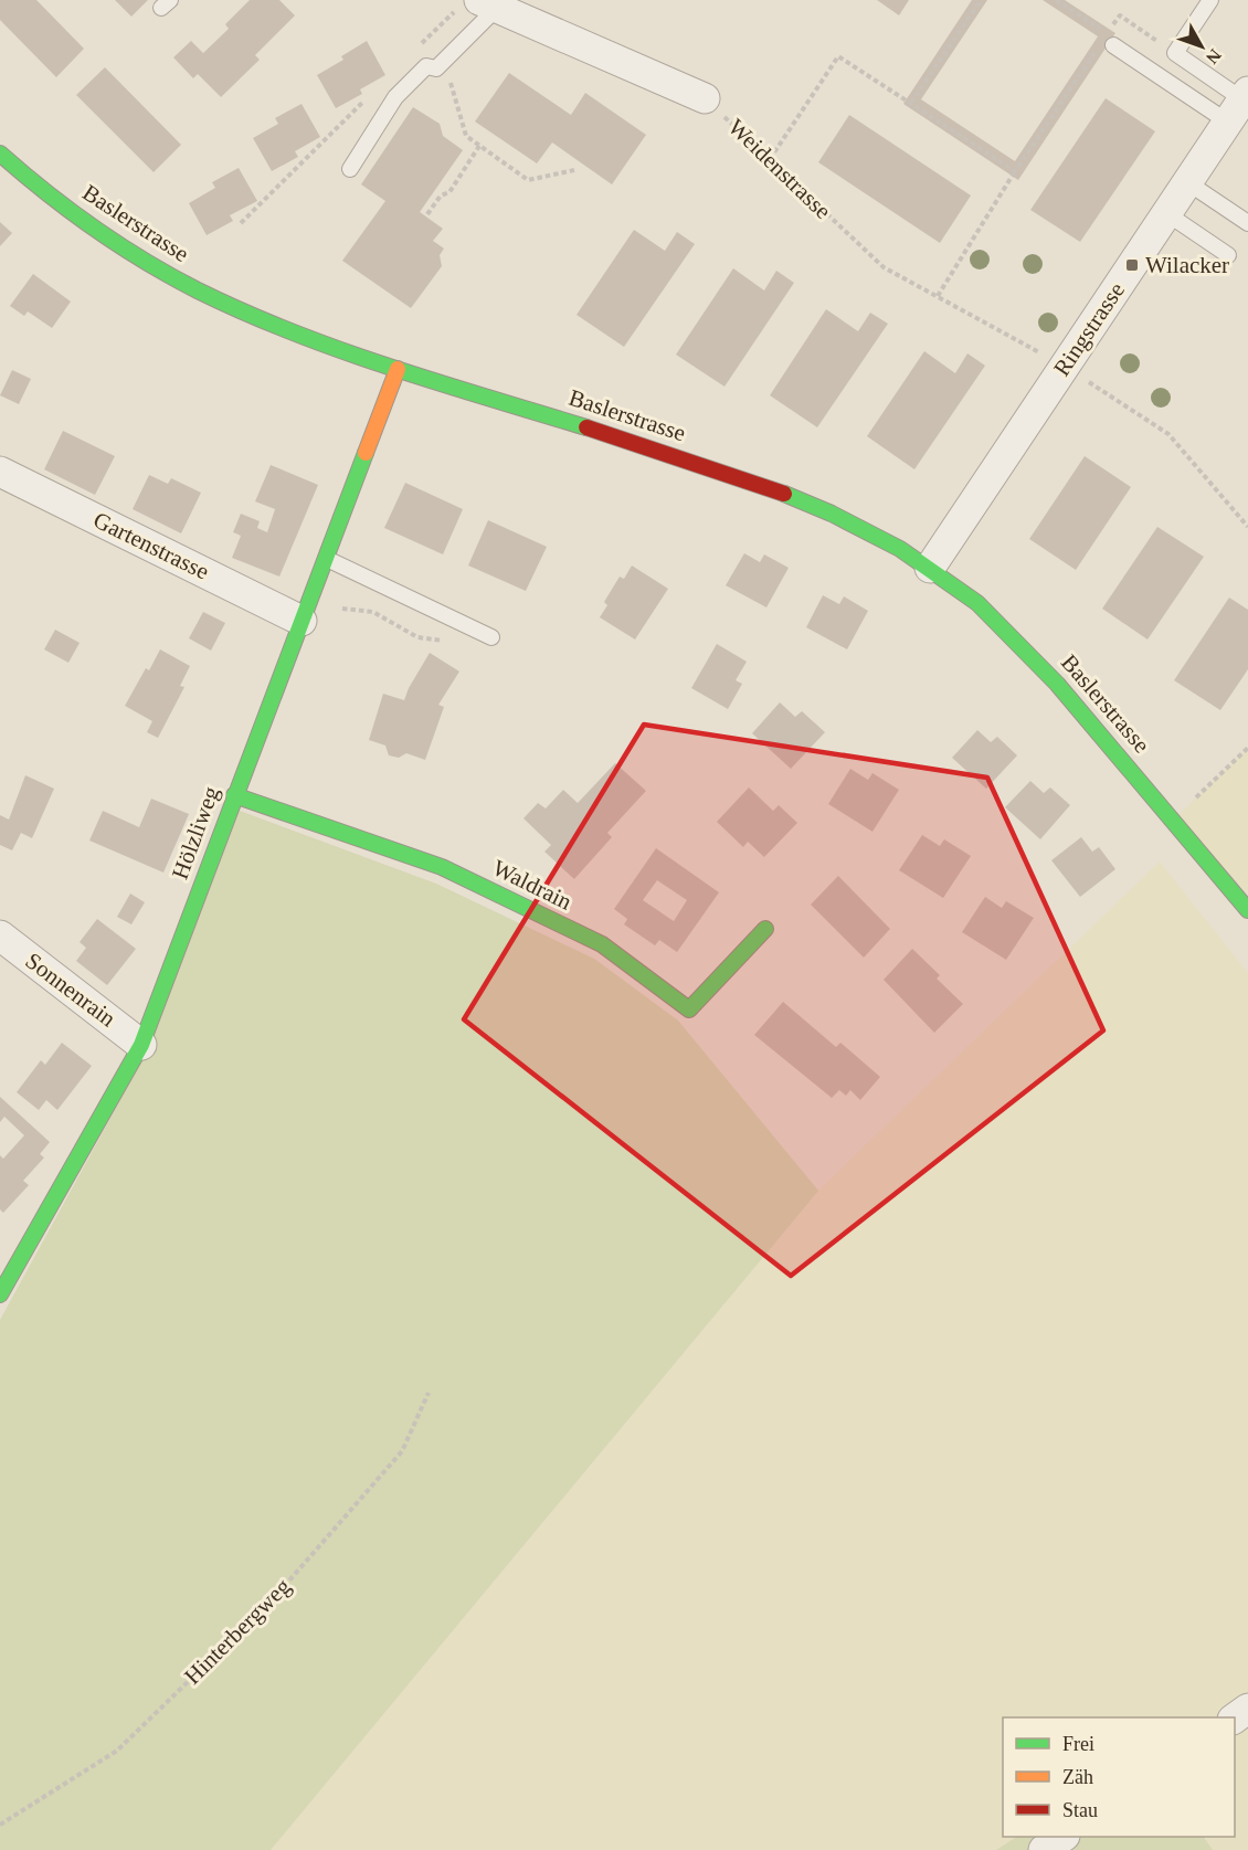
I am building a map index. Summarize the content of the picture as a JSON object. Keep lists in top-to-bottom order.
{
  "streets": {
    "street": [
      "Baslerstrasse",
      "Ringstrasse",
      "Gartenstrasse",
      "Hölzliweg",
      "Waldrain",
      "Sonnenrain"
    ],
    "path": ["Weidenstrasse", "Hinterbergweg"]
  },
  "crossings": [
    ["Weidenstrasse", "Ringstrasse"],
    ["Baslerstrasse", "Ringstrasse"],
    ["Baslerstrasse", "Hölzliweg"],
    ["Gartenstrasse", "Hölzliweg"],
    ["Hölzliweg", "Waldrain"],
    ["Hölzliweg", "Sonnenrain"]
  ],
  "places": {
    "transit": ["Wilacker"]
  },
  "legend": ["Frei", "Zäh", "Stau"],
  "north": "bottom right"
}
